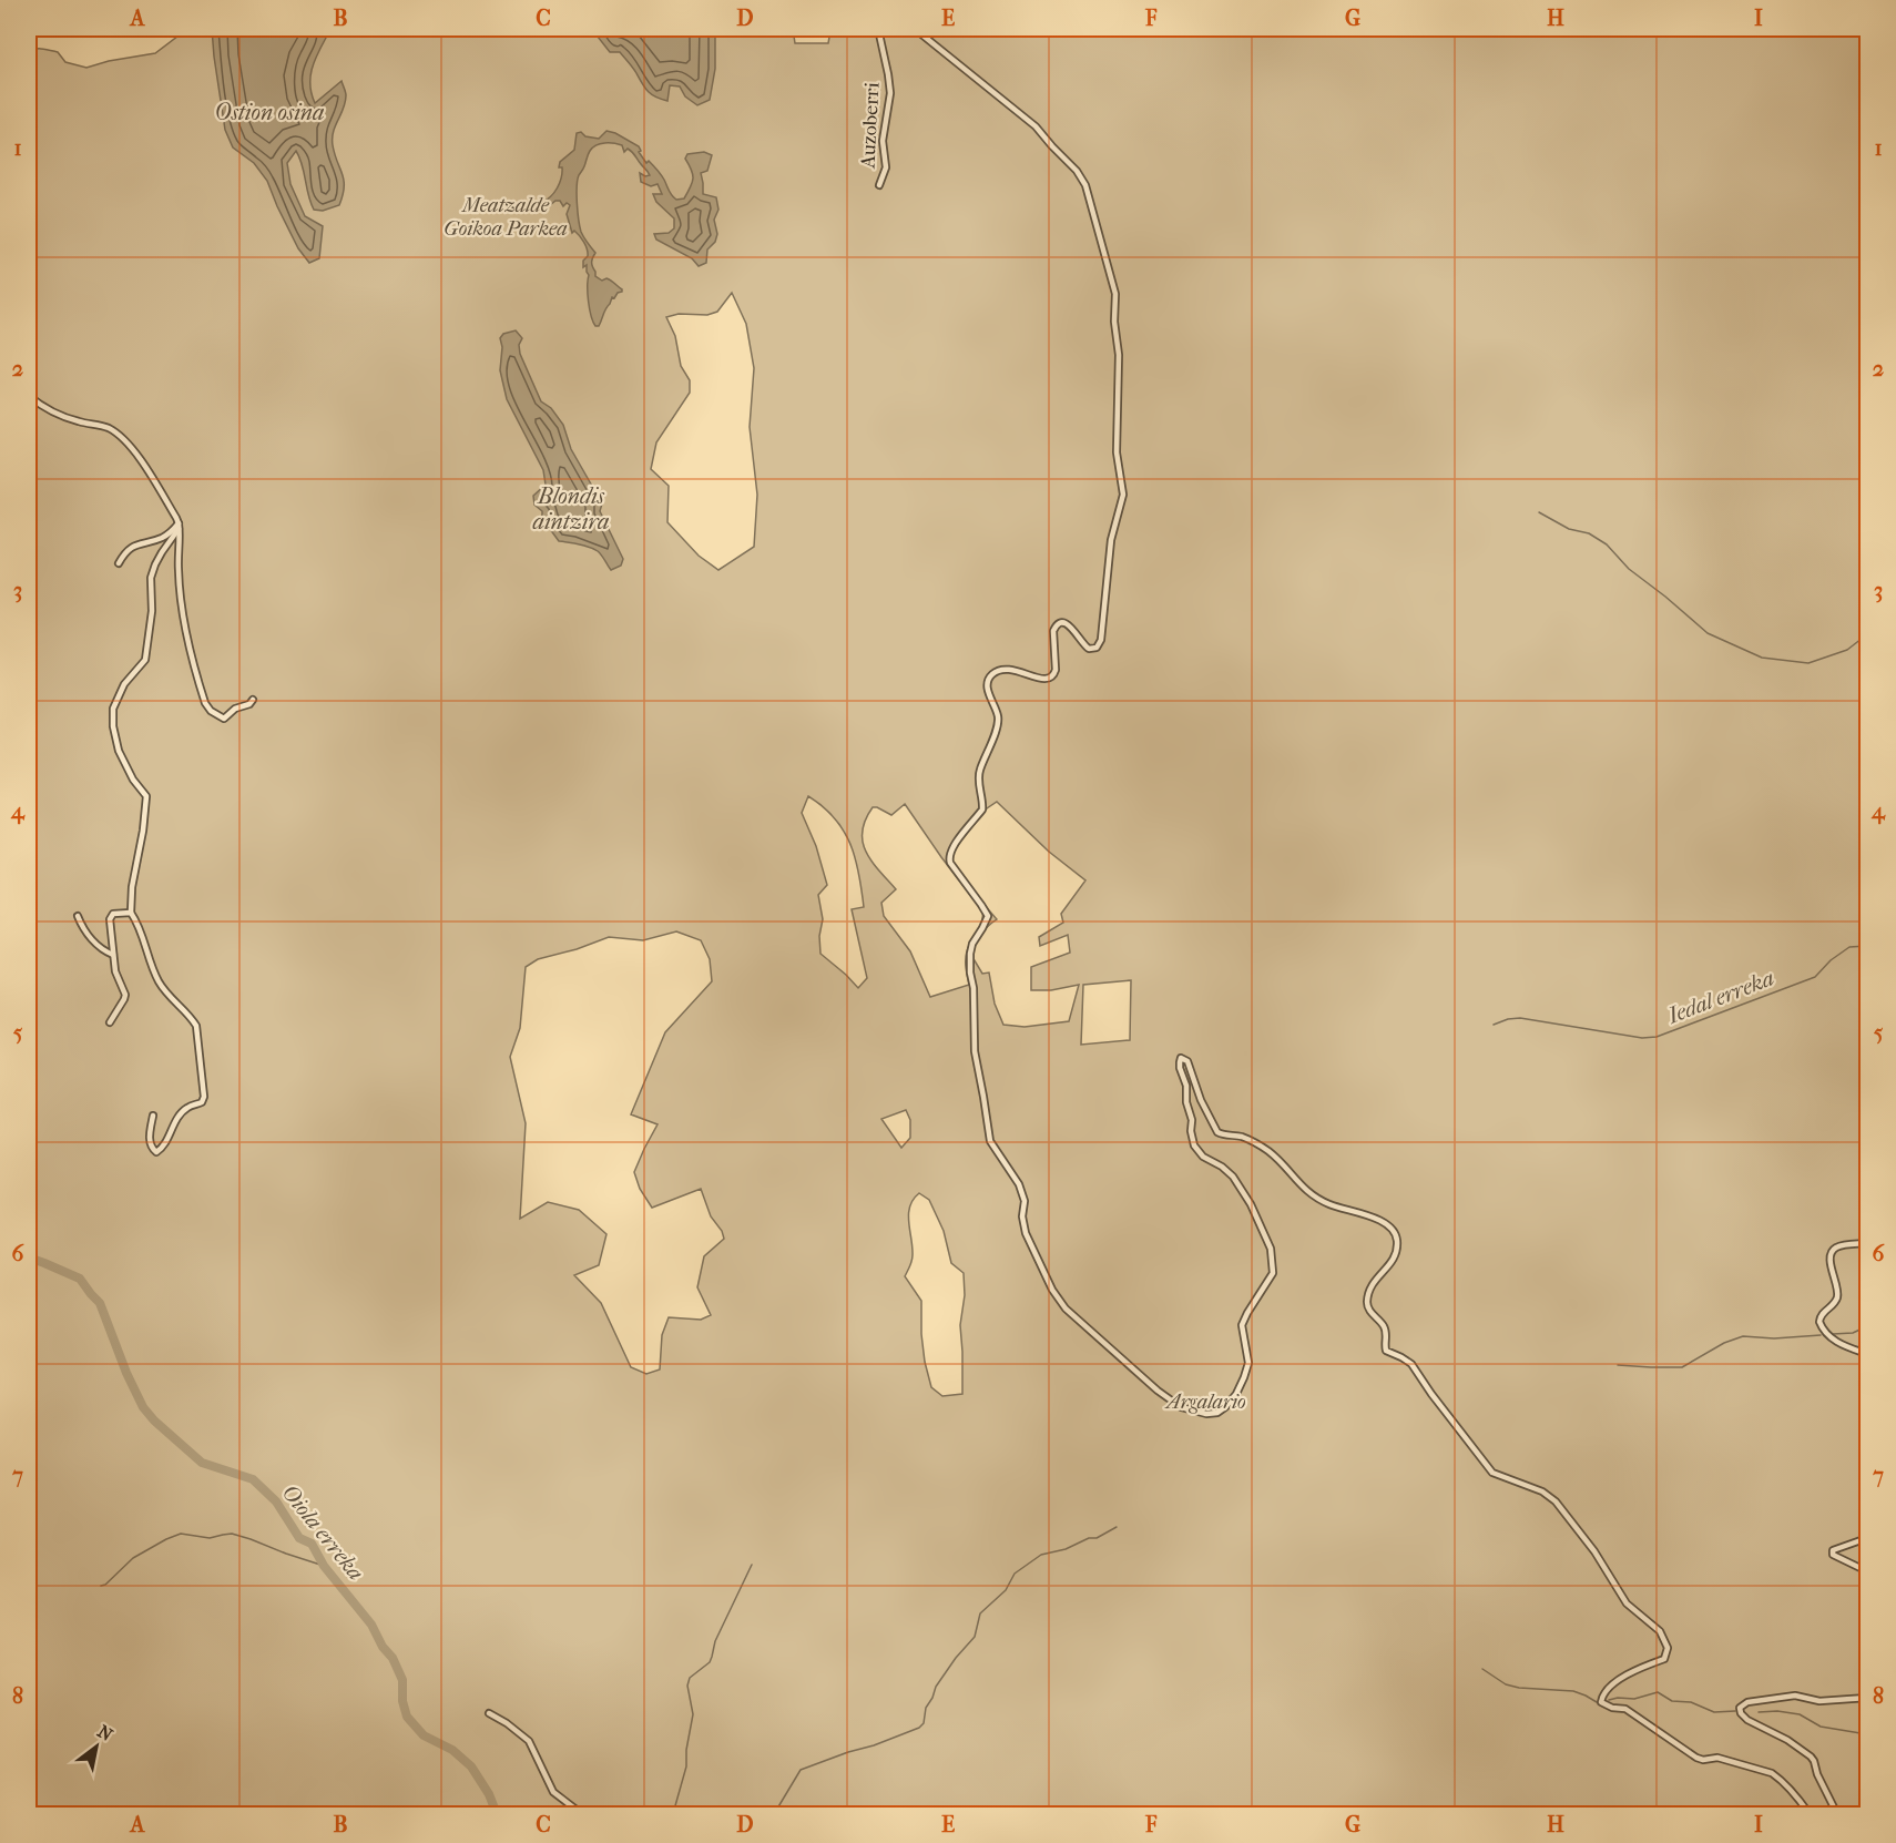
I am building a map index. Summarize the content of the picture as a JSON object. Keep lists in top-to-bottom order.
{
  "streets": {
    "street": ["Auzoberri"]
  },
  "water": [
    "Ostion osina",
    "Blondis aintzira",
    "Iedal erreka",
    "Oiola erreka"
  ],
  "parks": ["Meatzalde Goikoa Parkea", "Argalario"],
  "north": "top right",
  "grid": {
    "columns": [
      "A",
      "B",
      "C",
      "D",
      "E",
      "F",
      "G",
      "H",
      "I"
    ],
    "rows": [
      "1",
      "2",
      "3",
      "4",
      "5",
      "6",
      "7",
      "8"
    ]
  }
}
